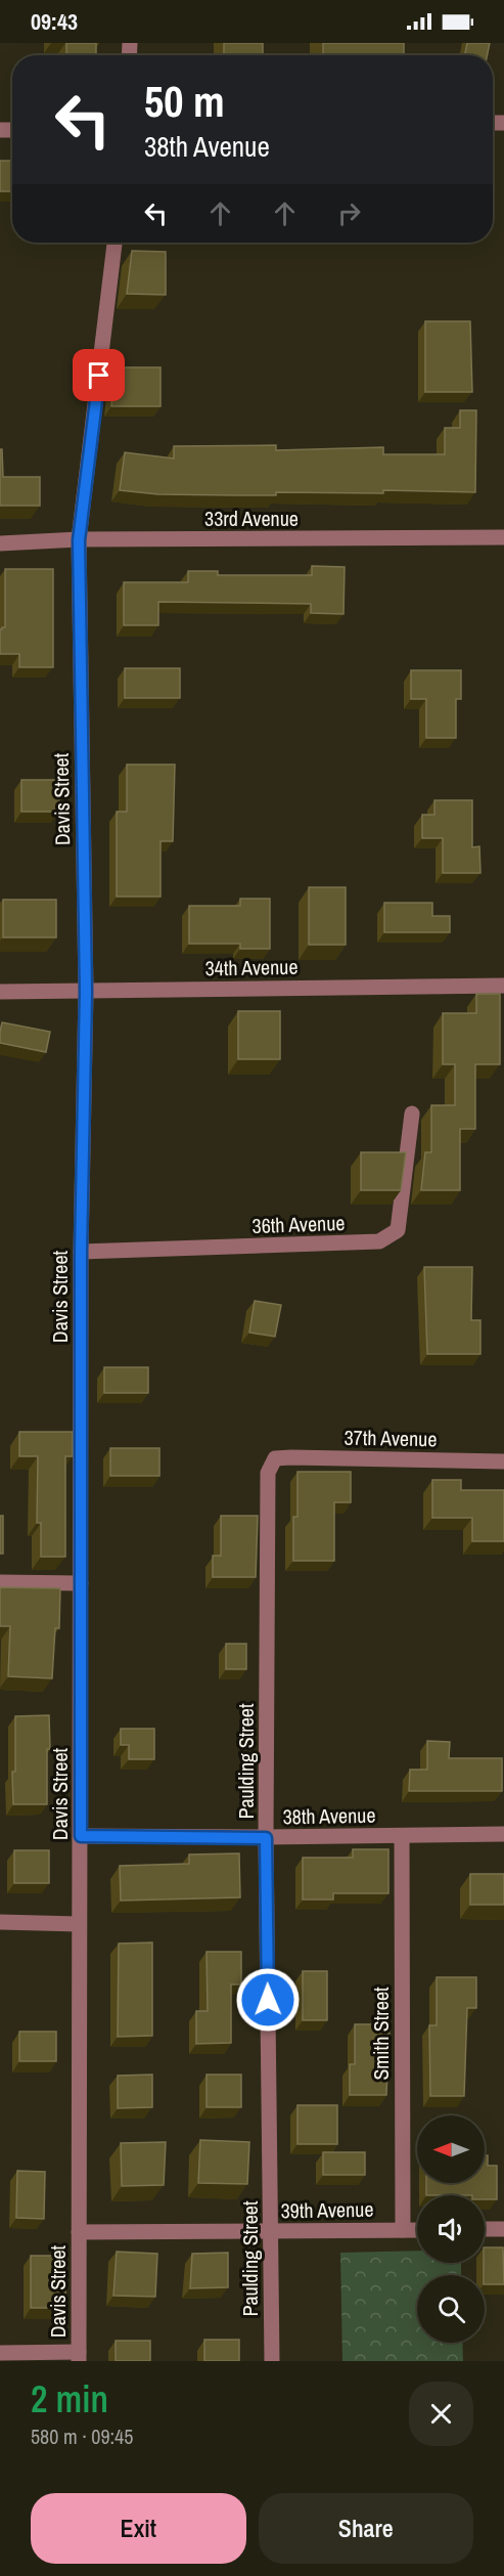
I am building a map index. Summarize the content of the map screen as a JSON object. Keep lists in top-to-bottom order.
{
  "streets": {
    "street": [
      "33rd Avenue",
      "Davis Street",
      "34th Avenue",
      "36th Avenue",
      "37th Avenue",
      "Paulding Street",
      "38th Avenue",
      "Smith Street",
      "39th Avenue"
    ]
  },
  "crossings": [
    ["33rd Avenue", "Davis Street"],
    ["Davis Street", "34th Avenue"],
    ["Davis Street", "36th Avenue"],
    ["Davis Street", "38th Avenue"],
    ["Davis Street", "39th Avenue"],
    ["37th Avenue", "Paulding Street"],
    ["Paulding Street", "38th Avenue"],
    ["Paulding Street", "39th Avenue"],
    ["38th Avenue", "Smith Street"],
    ["Smith Street", "39th Avenue"]
  ],
  "north": "left",
  "page": {
    "status": "09:43",
    "turn": ["50 m", "38th Avenue"],
    "heading": ["2 min", "580 m · 09:45"],
    "buttons": ["Exit", "Share"]
  }
}
